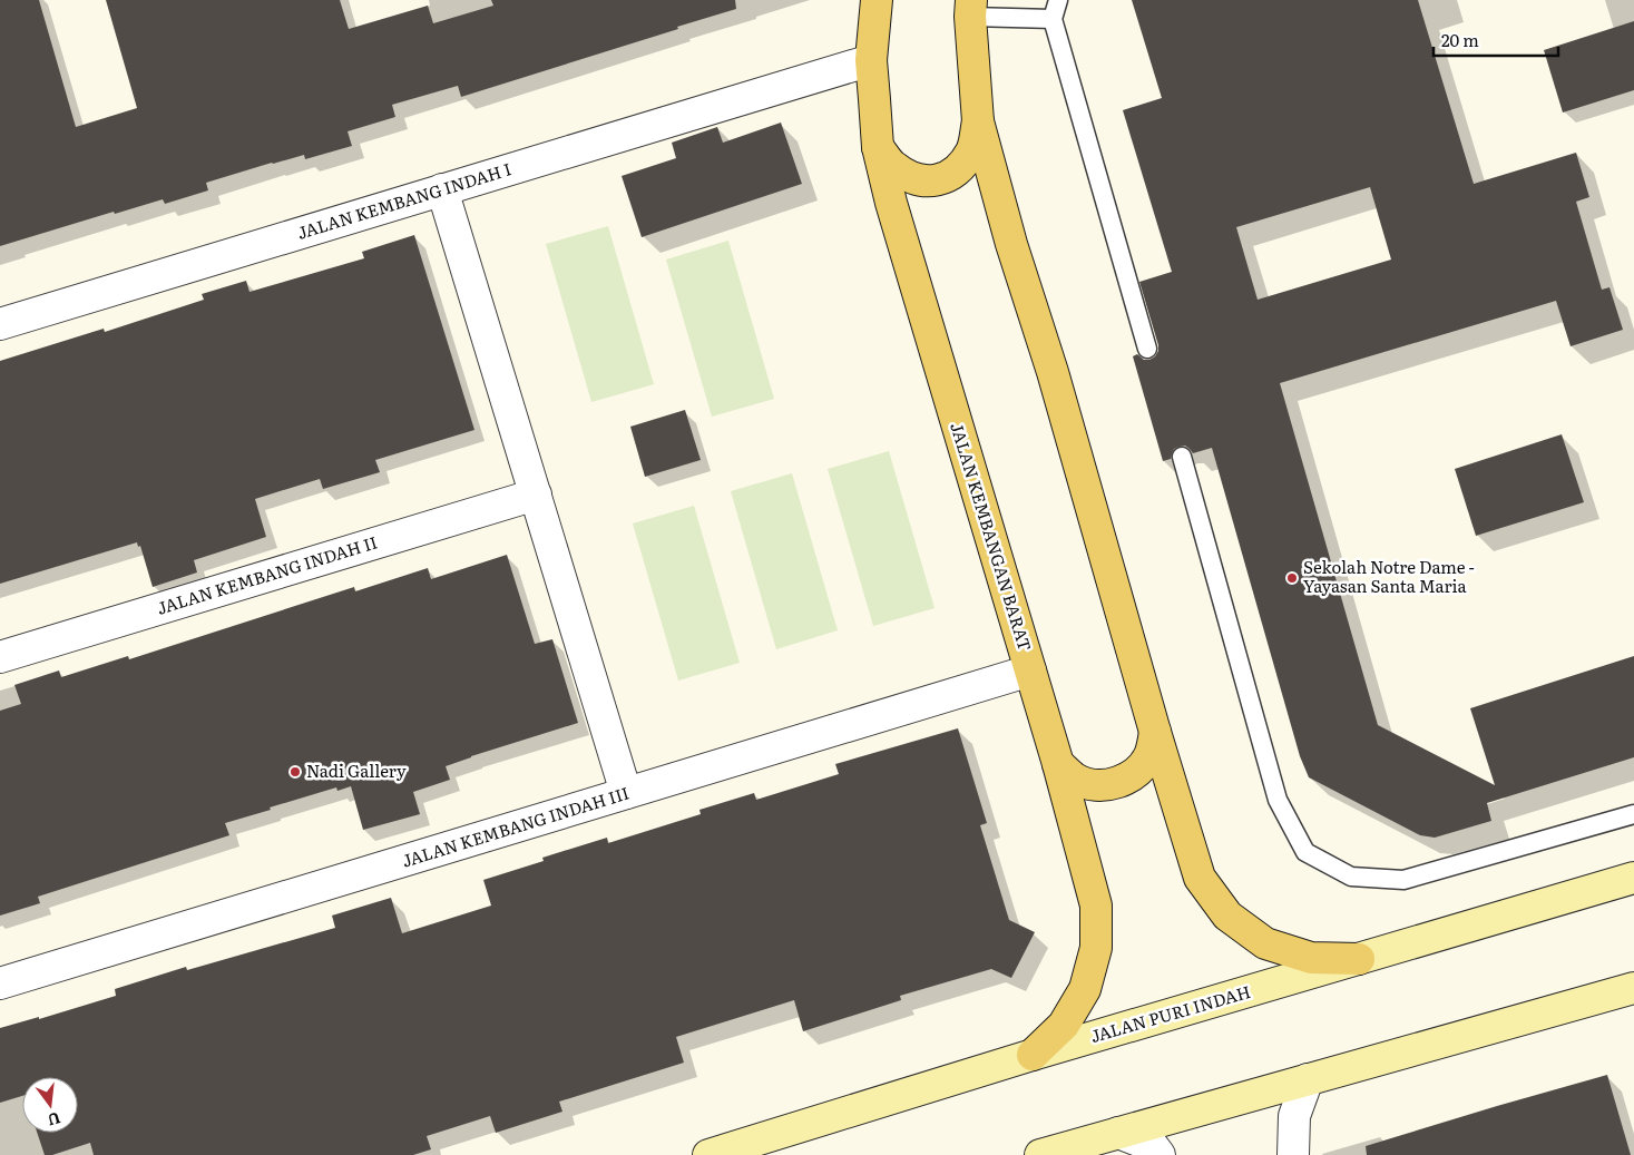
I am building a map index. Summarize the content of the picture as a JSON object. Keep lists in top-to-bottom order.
{
  "streets": {
    "main road": ["JALAN KEMBANGAN BARAT", "JALAN PURI INDAH"],
    "street": ["JALAN KEMBANG INDAH I", "JALAN KEMBANG INDAH II", "JALAN KEMBANG INDAH III"]
  },
  "crossings": [
    ["JALAN KEMBANG INDAH I", "JALAN KEMBANGAN BARAT"],
    ["JALAN KEMBANGAN BARAT", "JALAN KEMBANG INDAH III"],
    ["JALAN KEMBANGAN BARAT", "JALAN PURI INDAH"]
  ],
  "places": ["Sekolah Notre Dame - Yayasan Santa Maria", "Nadi Gallery"],
  "scale_bar": "20 m",
  "north": "bottom"
}
